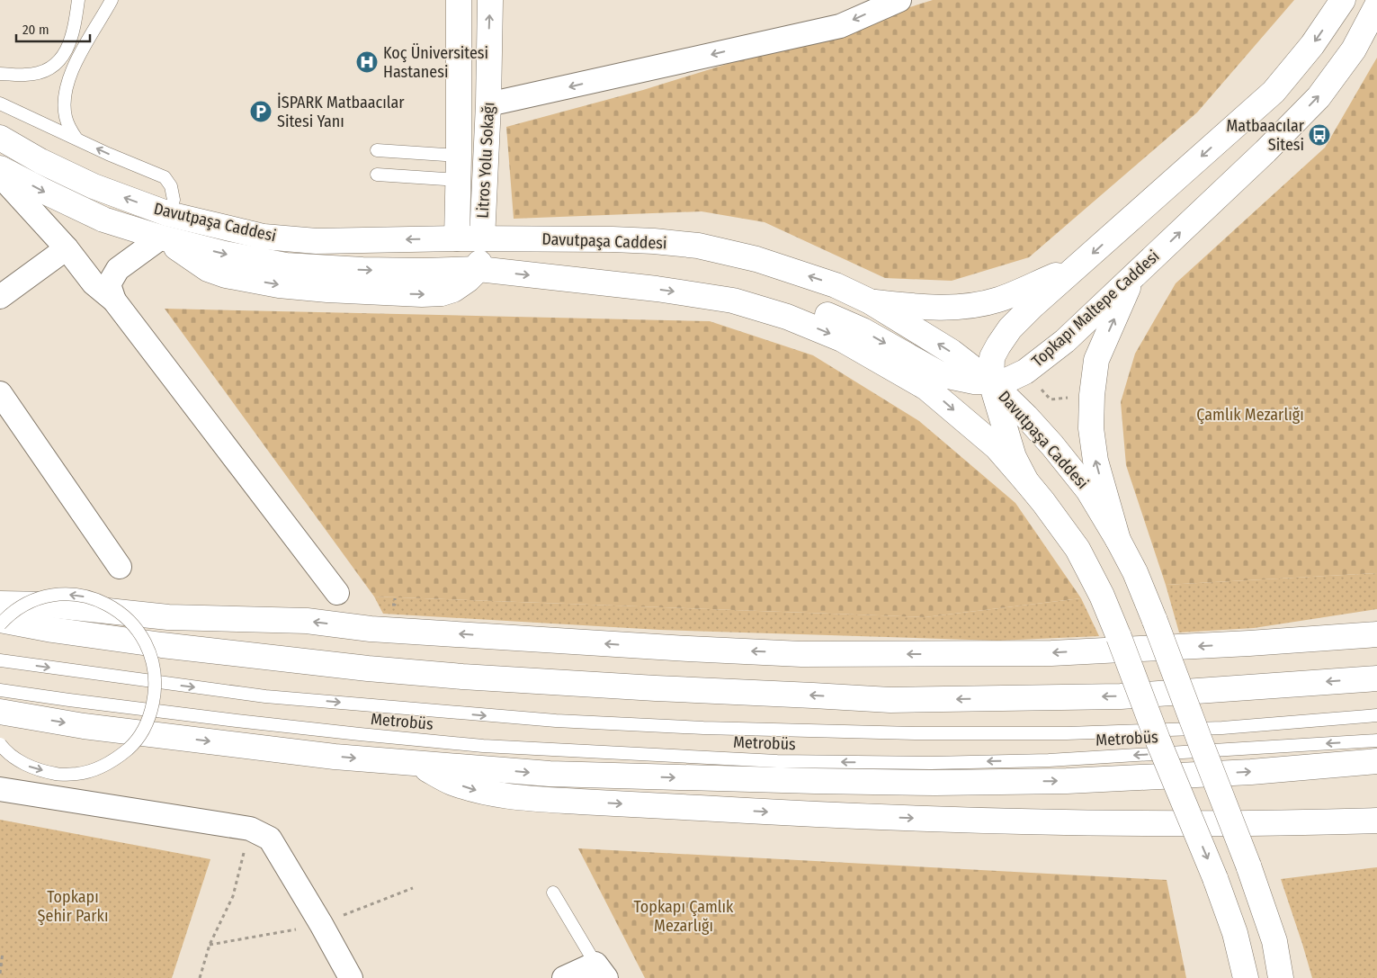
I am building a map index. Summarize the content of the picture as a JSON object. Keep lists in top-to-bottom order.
{
  "streets": {
    "main road": ["Litros Yolu Sokağı", "Davutpaşa Caddesi", "Topkapı Maltepe Caddesi"],
    "lane": ["Metrobüs"]
  },
  "crossings": [
    ["Litros Yolu Sokağı", "Davutpaşa Caddesi"],
    ["Davutpaşa Caddesi", "Topkapı Maltepe Caddesi"]
  ],
  "parks": ["Çamlık Mezarlığı", "Topkapı Şehir Parkı", "Topkapı Çamlık Mezarlığı"],
  "places": {
    "hospital": ["Koç Üniversitesi Hastanesi"],
    "parking": ["İSPARK Matbaacılar Sitesi Yanı"],
    "bus stop": ["Matbaacılar Sitesi"]
  },
  "scale_bar": "20 m"
}
